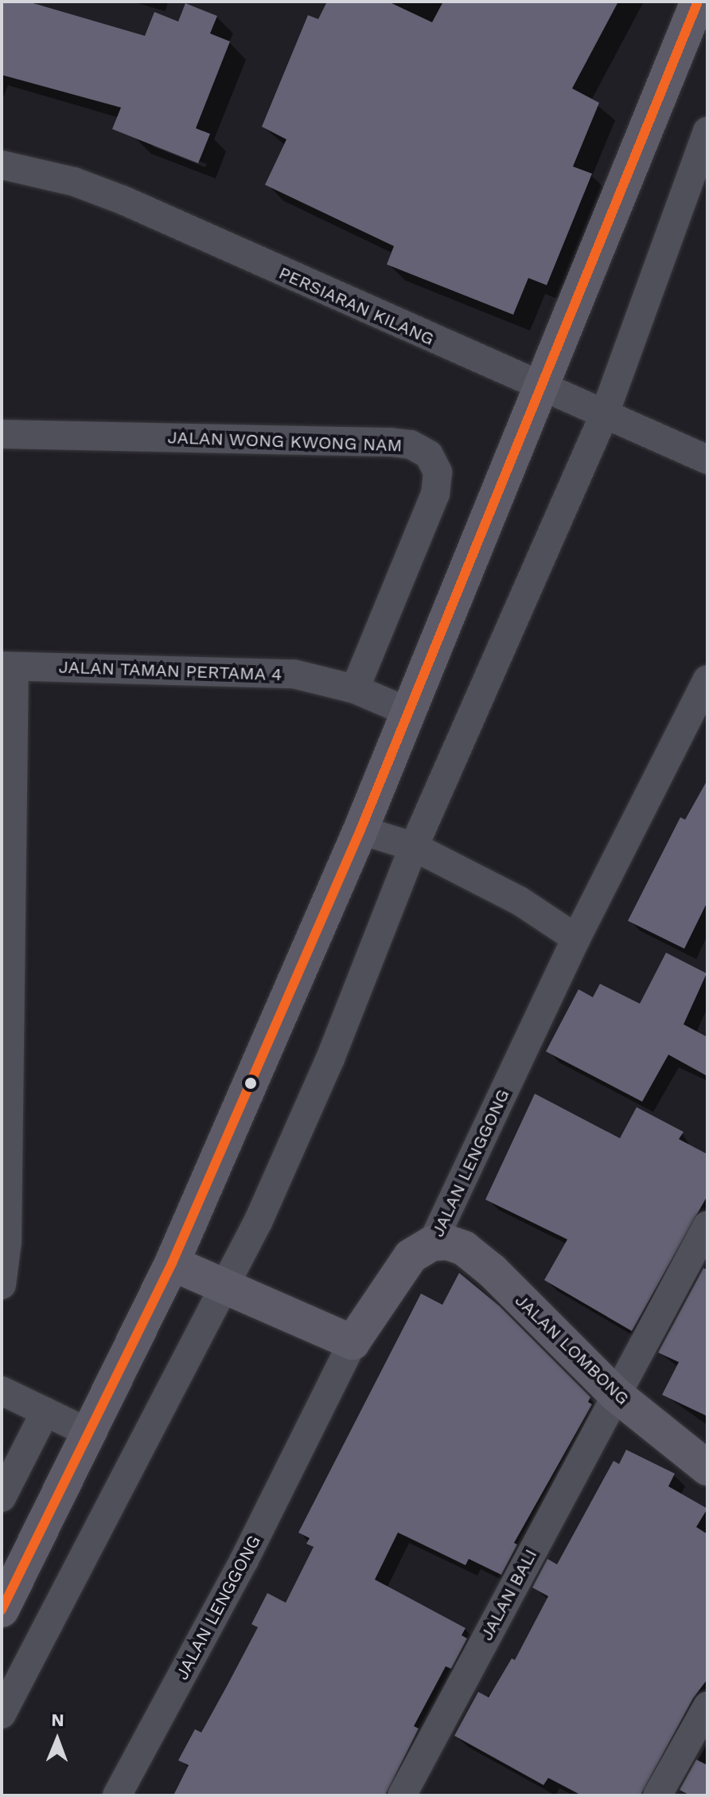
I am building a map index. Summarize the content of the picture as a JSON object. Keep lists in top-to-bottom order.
{
  "streets": {
    "main road": ["JALAN LENGGONG", "JALAN LOMBONG"],
    "street": [
      "PERSIARAN KILANG",
      "JALAN WONG KWONG NAM",
      "JALAN TAMAN PERTAMA 4",
      "JALAN BALI"
    ]
  },
  "crossings": [
    ["JALAN WONG KWONG NAM", "JALAN TAMAN PERTAMA 4"],
    ["JALAN LENGGONG", "JALAN LOMBONG"],
    ["JALAN LOMBONG", "JALAN BALI"]
  ],
  "north": "top"
}
